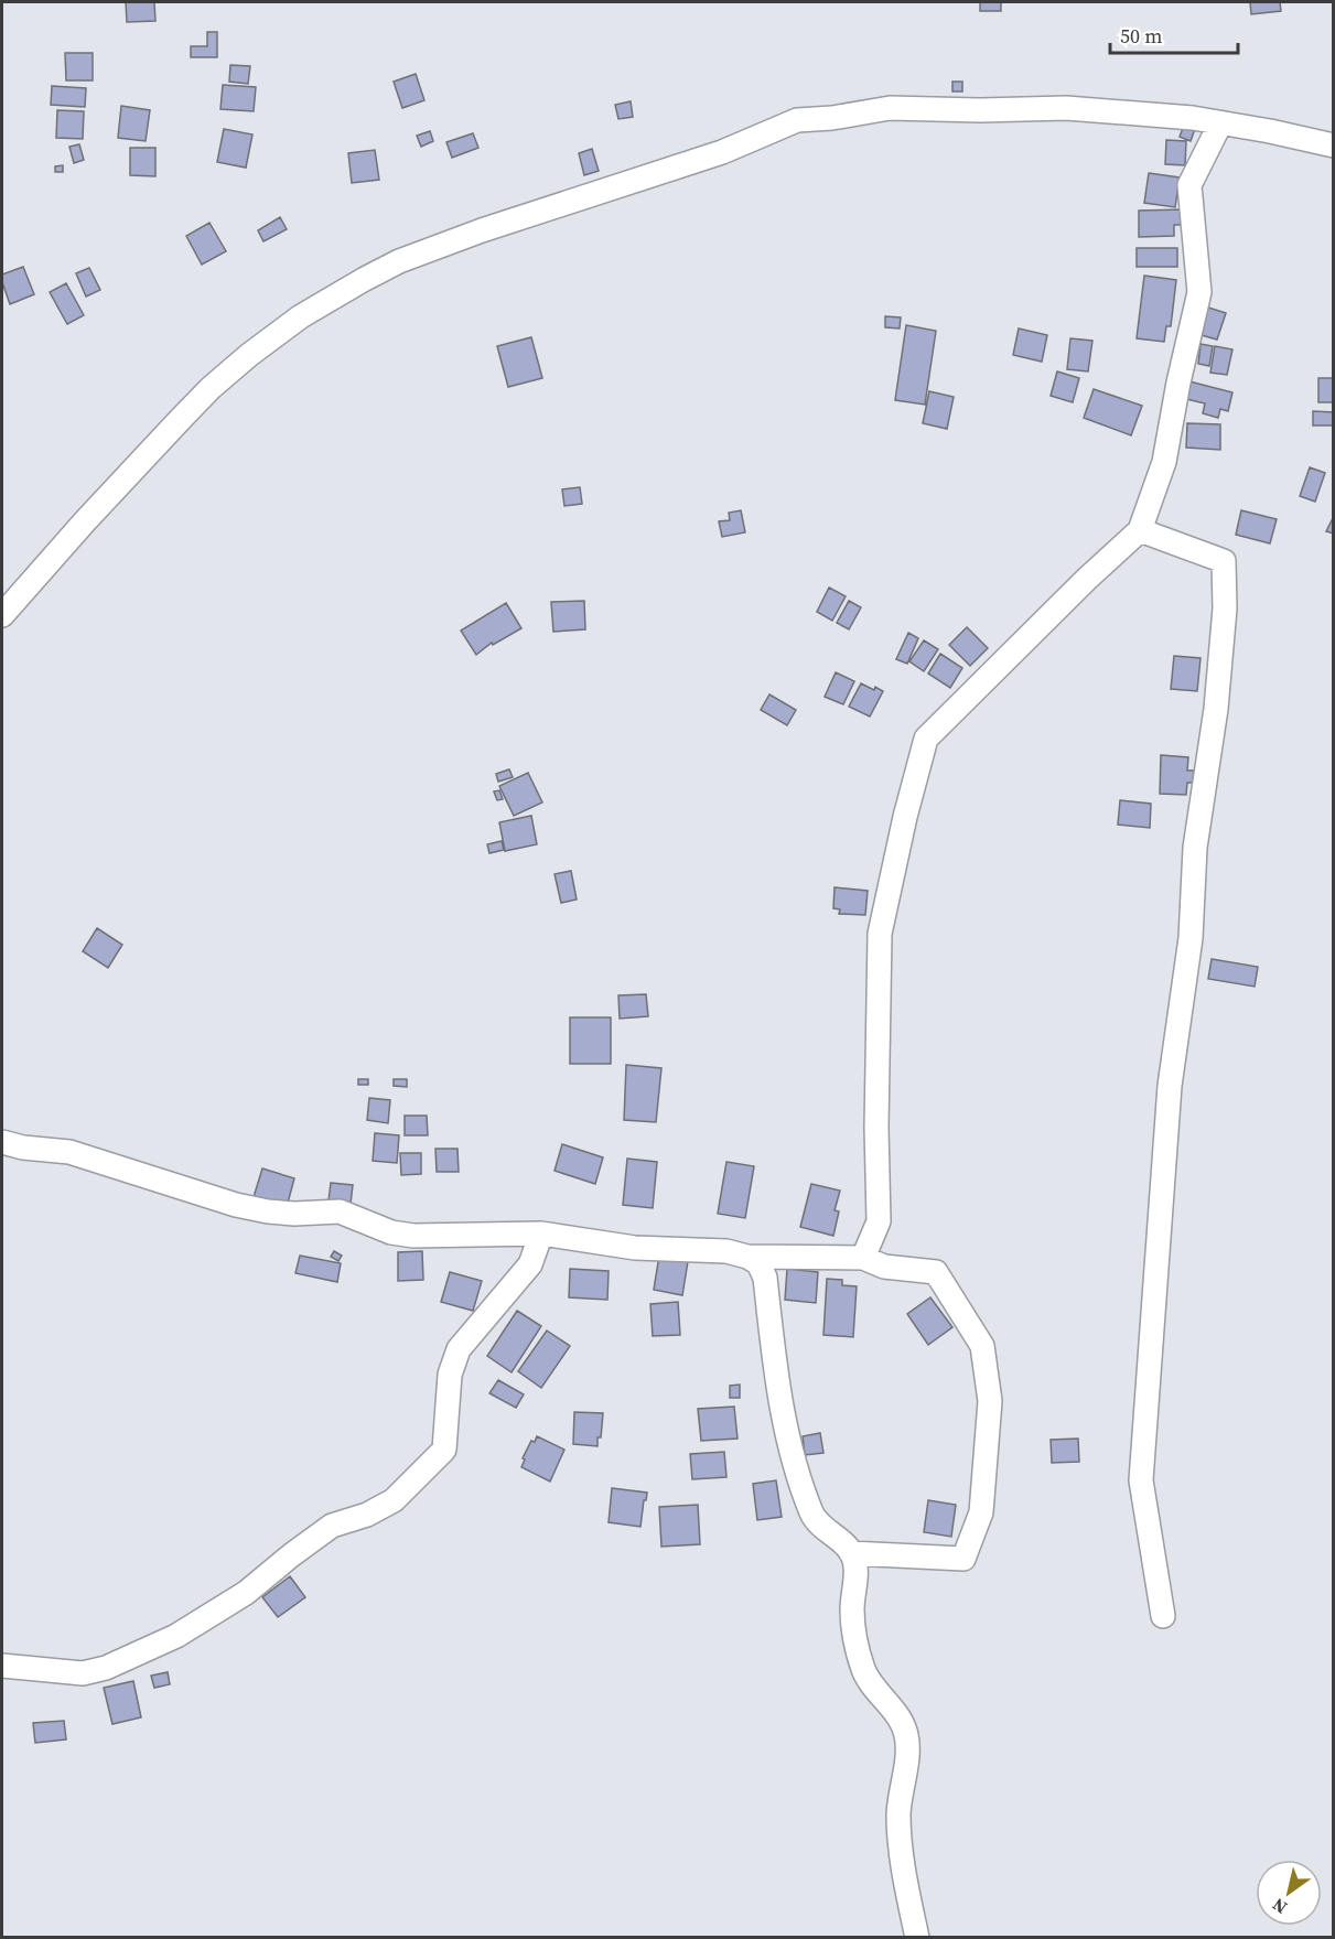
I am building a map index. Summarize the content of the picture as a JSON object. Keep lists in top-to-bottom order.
{
  "scale_bar": "50 m",
  "north": "bottom left"
}
